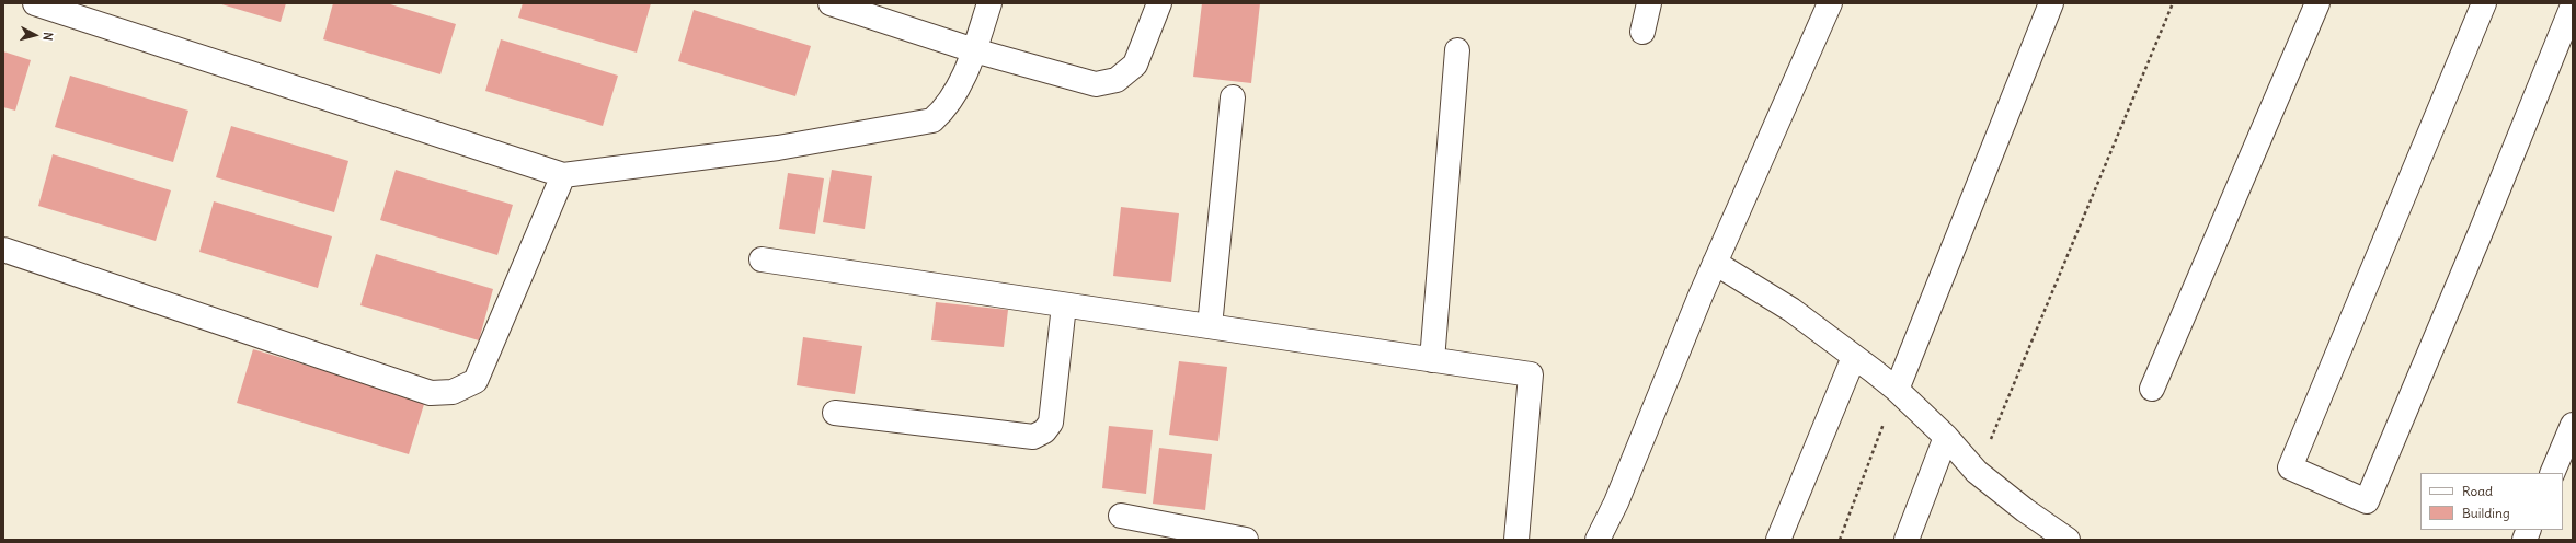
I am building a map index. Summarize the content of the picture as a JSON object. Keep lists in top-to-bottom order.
{
  "legend": ["Road", "Building"],
  "north": "right"
}
